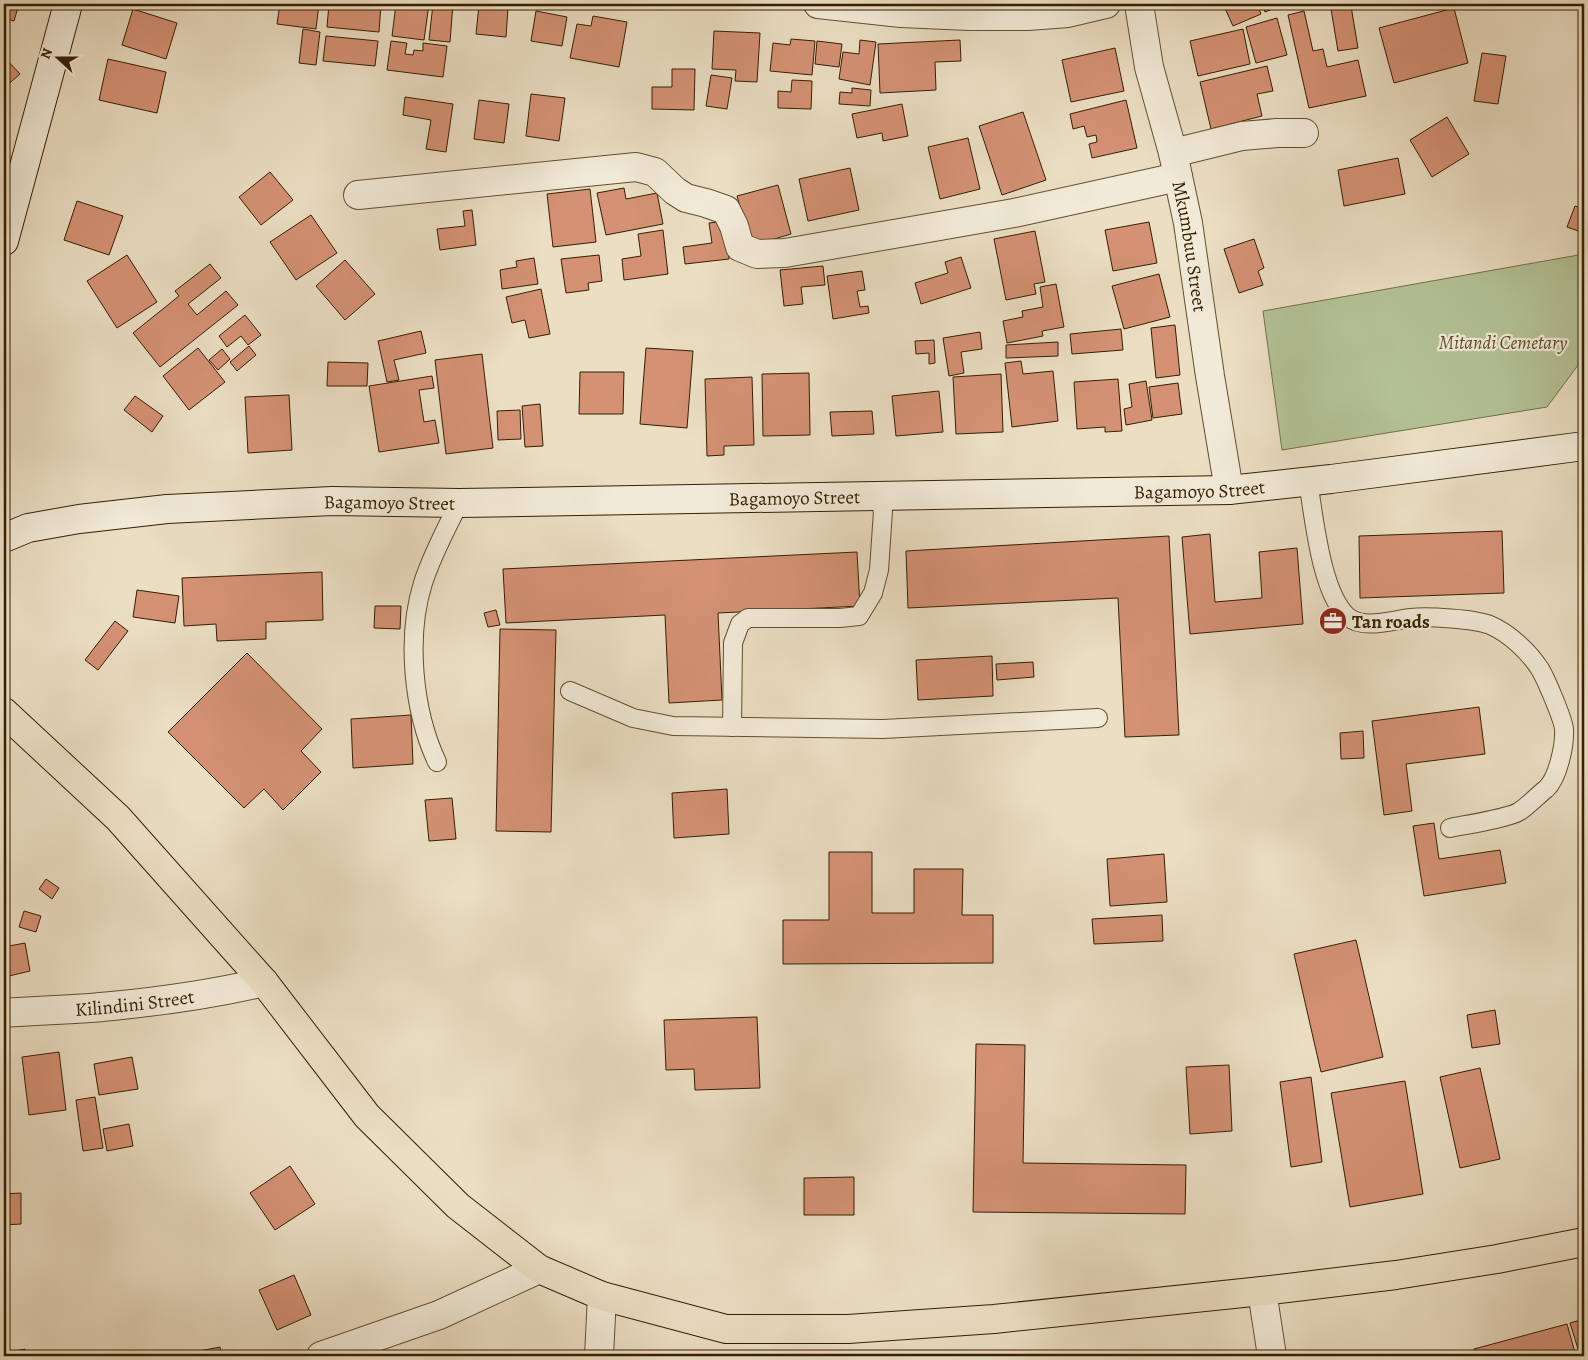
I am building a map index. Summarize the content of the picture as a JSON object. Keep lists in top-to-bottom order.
{
  "streets": {
    "street": ["Mkumbuu Street", "Bagamoyo Street", "Kilindini Street"]
  },
  "crossings": [
    ["Mkumbuu Street", "Bagamoyo Street"]
  ],
  "parks": ["Mitandi Cemetary"],
  "places": {
    "office": ["Tan roads"]
  },
  "north": "left"
}
